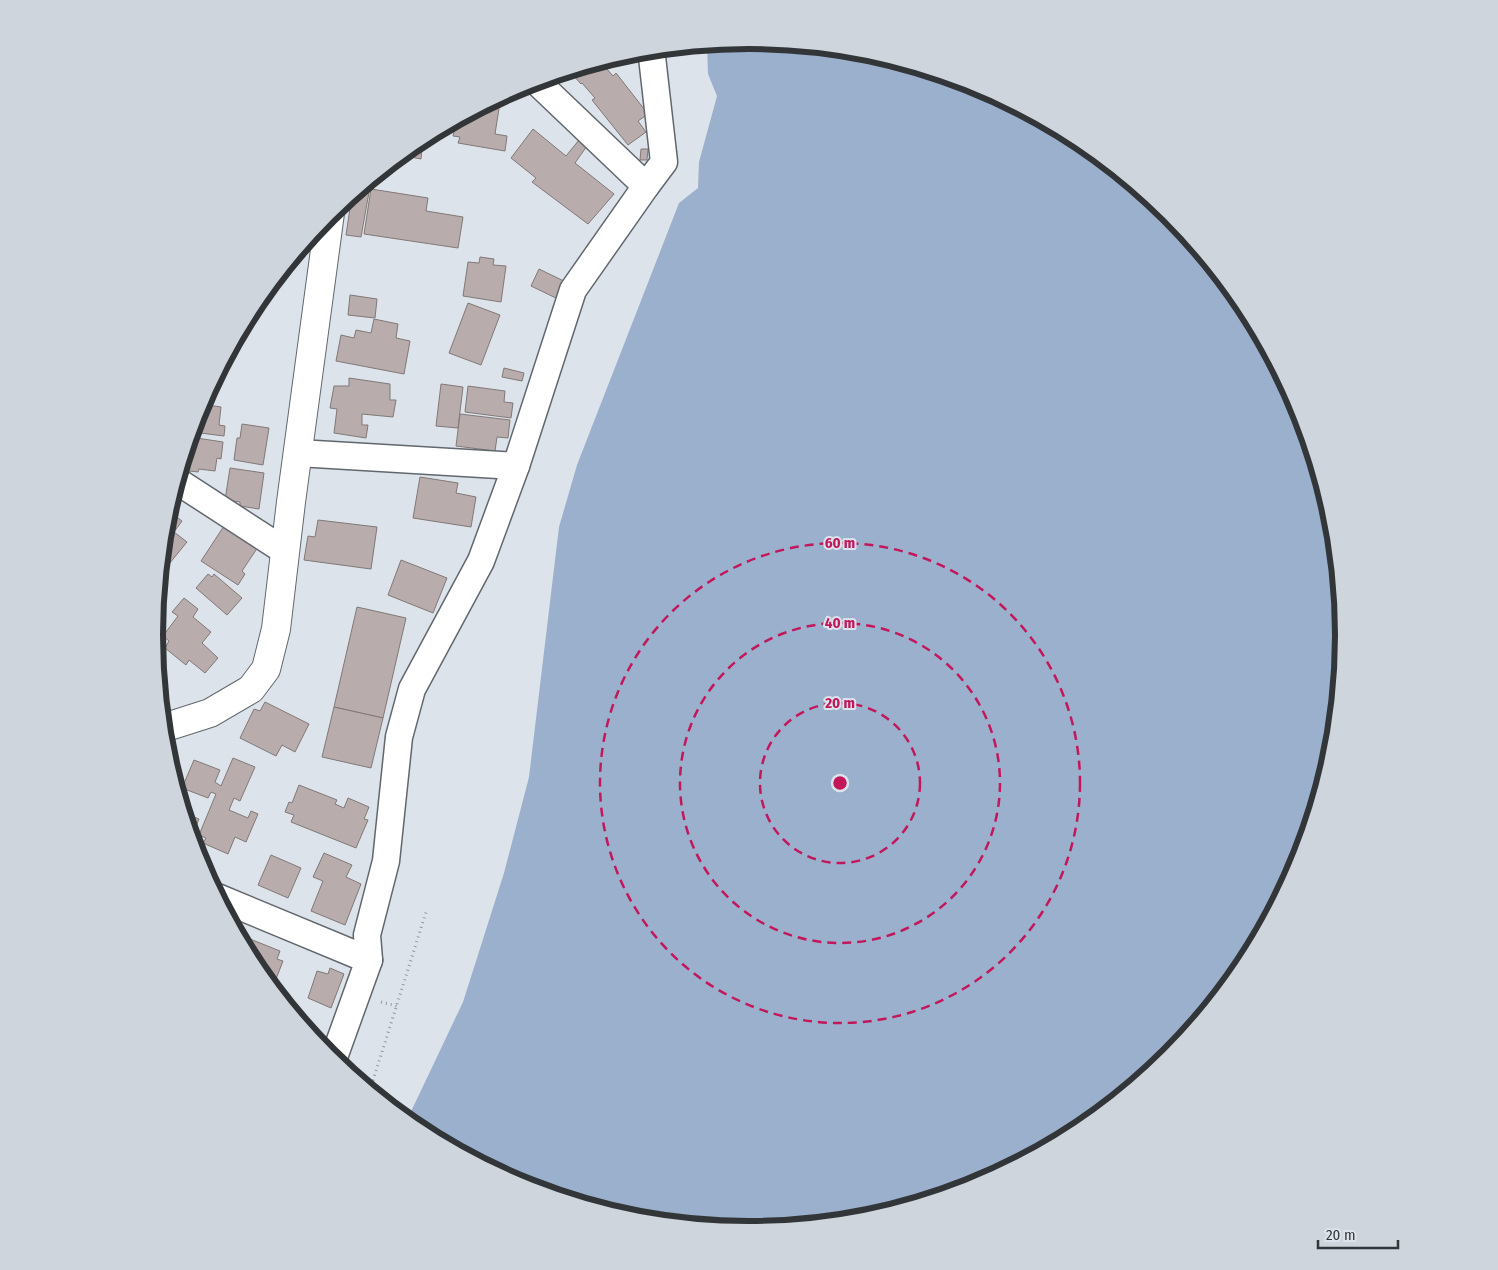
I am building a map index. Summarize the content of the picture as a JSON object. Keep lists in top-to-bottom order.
{
  "scale_bar": "20 m",
  "rings": ["60 m", "40 m", "20 m"]
}
